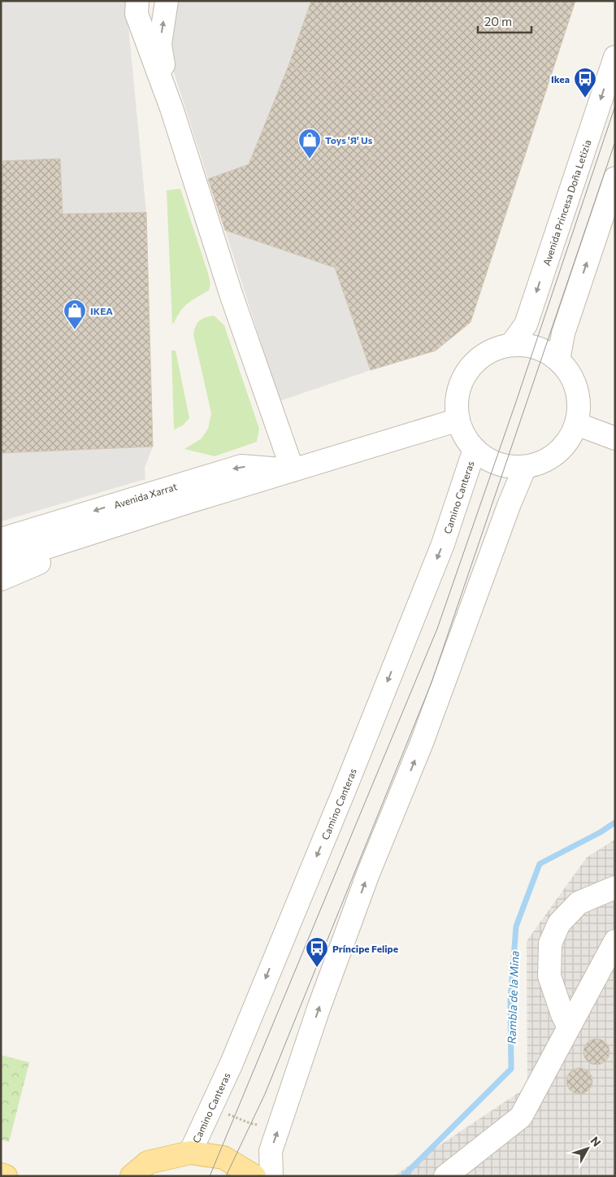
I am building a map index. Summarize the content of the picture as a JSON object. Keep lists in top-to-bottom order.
{
  "streets": {
    "street": ["Avenida Princesa Doña Letizia", "Avenida Xarrat", "Camino Canteras"]
  },
  "crossings": [
    ["Avenida Princesa Doña Letizia", "Avenida Xarrat"],
    ["Avenida Princesa Doña Letizia", "Camino Canteras"],
    ["Avenida Xarrat", "Camino Canteras"]
  ],
  "water": ["Rambla de la Mina"],
  "places": {
    "bus stop": ["Ikea", "Príncipe Felipe"],
    "shop": ["Toys 'Я' Us", "IKEA"]
  },
  "scale_bar": "20 m",
  "north": "top right"
}
